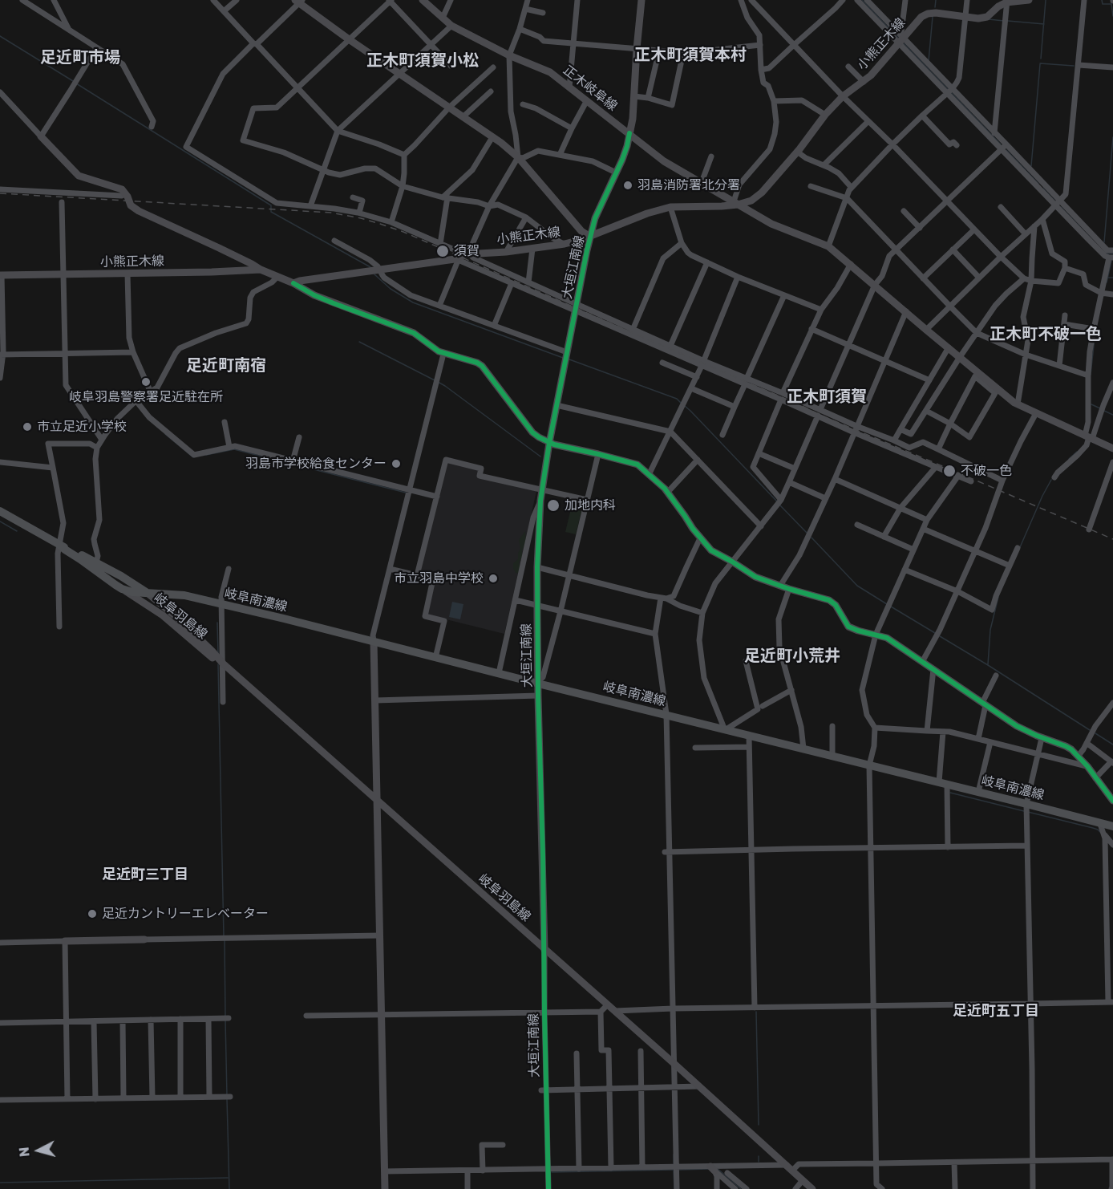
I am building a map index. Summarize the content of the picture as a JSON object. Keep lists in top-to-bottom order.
{
  "streets": {
    "main road": ["岐阜南濃線"],
    "street": [
      "小熊正木線",
      "正木岐阜線",
      "大垣江南線",
      "岐阜羽島線"
    ]
  },
  "crossings": [
    ["小熊正木線", "正木岐阜線"],
    ["小熊正木線", "大垣江南線"],
    ["正木岐阜線", "大垣江南線"],
    ["大垣江南線", "岐阜南濃線"],
    ["大垣江南線", "岐阜羽島線"],
    ["岐阜南濃線", "岐阜羽島線"]
  ],
  "districts": [
    "正木町須賀本村",
    "足近町市場",
    "正木町須賀小松",
    "正木町不破一色",
    "足近町南宿",
    "正木町須賀",
    "足近町小荒井",
    "足近町三丁目",
    "足近町五丁目"
  ],
  "places": [
    "羽島消防署北分署",
    "須賀",
    "岐阜羽島警察署足近駐在所",
    "市立足近小学校",
    "羽島市学校給食センター",
    "不破一色",
    "加地内科",
    "市立羽島中学校",
    "足近カントリーエレベーター"
  ],
  "north": "left"
}
